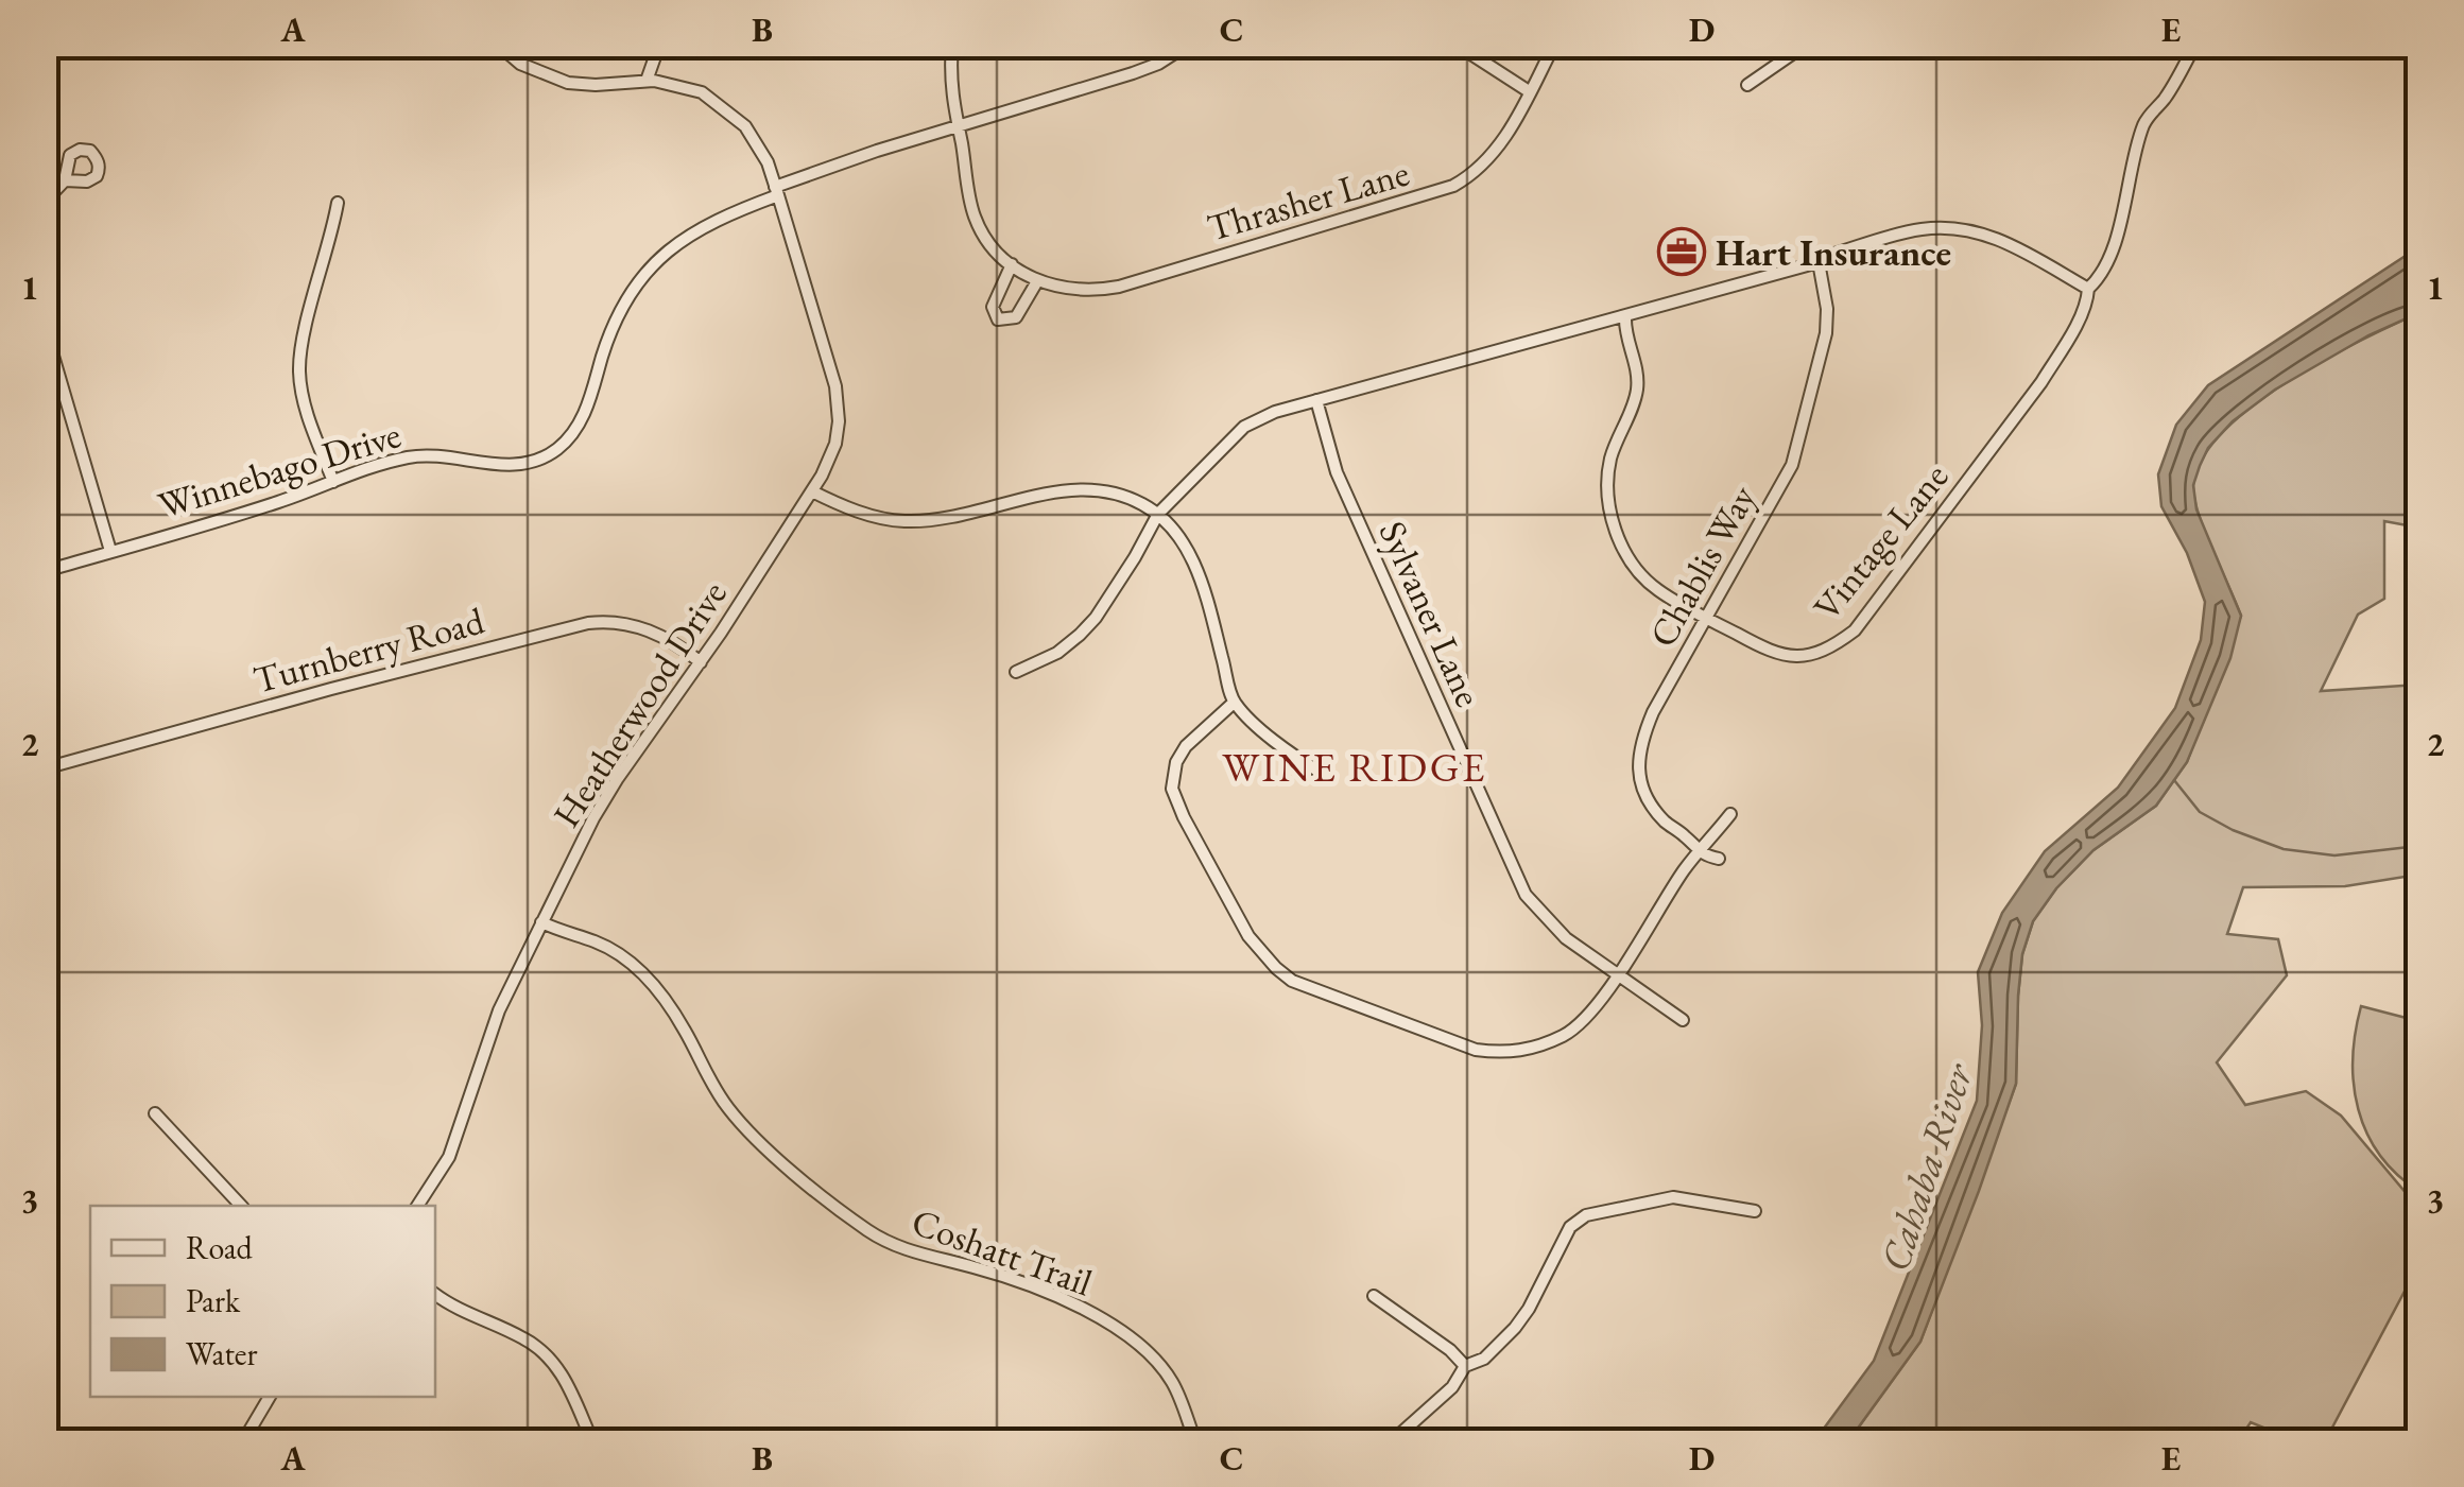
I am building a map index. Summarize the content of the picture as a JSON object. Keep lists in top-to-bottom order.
{
  "streets": {
    "street": [
      "Thrasher Lane",
      "Winnebago Drive",
      "Vintage Lane",
      "Chablis Way",
      "Sylvaner Lane",
      "Turnberry Road",
      "Heatherwood Drive",
      "Coshatt Trail"
    ]
  },
  "crossings": [
    ["Thrasher Lane", "Winnebago Drive"],
    ["Winnebago Drive", "Heatherwood Drive"],
    ["Vintage Lane", "Chablis Way"],
    ["Turnberry Road", "Heatherwood Drive"],
    ["Heatherwood Drive", "Coshatt Trail"]
  ],
  "districts": ["WINE RIDGE"],
  "water": ["Cahaba River"],
  "places": {
    "office": ["Hart Insurance"]
  },
  "legend": ["Road", "Park", "Water"],
  "grid": {
    "columns": [
      "A",
      "B",
      "C",
      "D",
      "E"
    ],
    "rows": ["1", "2", "3"]
  }
}
